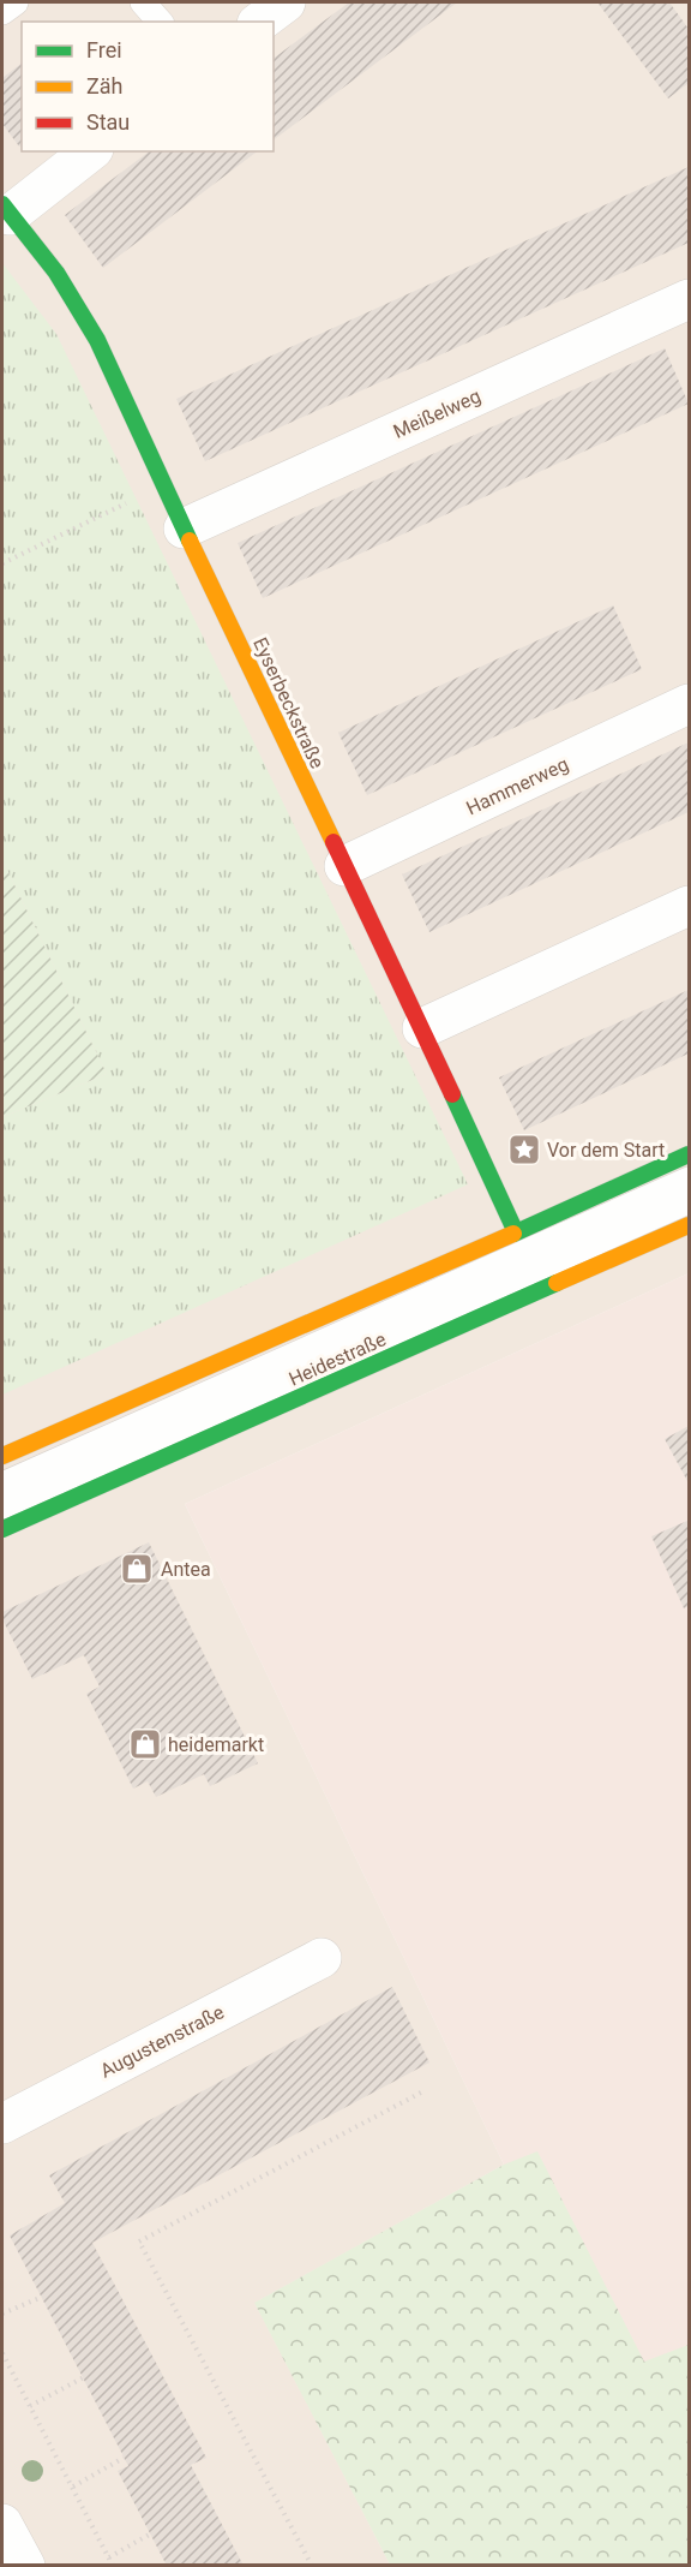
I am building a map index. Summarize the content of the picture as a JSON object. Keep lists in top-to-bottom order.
{
  "streets": {
    "main road": ["Eyserbeckstraße", "Heidestraße"],
    "street": ["Meißelweg", "Hammerweg", "Augustenstraße"]
  },
  "crossings": [
    ["Meißelweg", "Eyserbeckstraße"],
    ["Eyserbeckstraße", "Hammerweg"]
  ],
  "places": {
    "place": ["Vor dem Start"],
    "shop": ["Antea", "heidemarkt"]
  },
  "legend": ["Frei", "Zäh", "Stau"]
}
